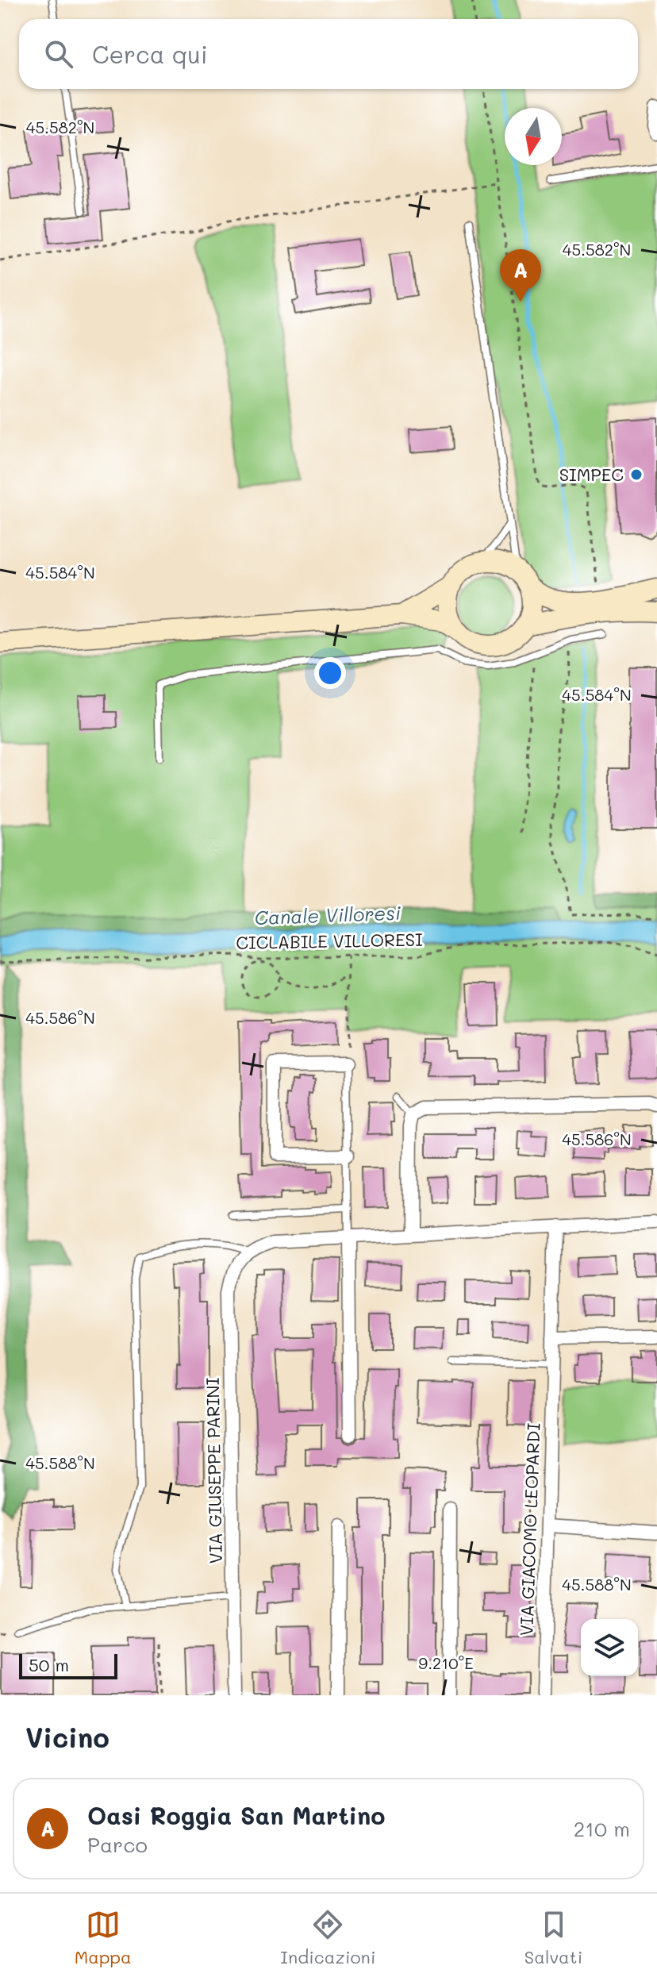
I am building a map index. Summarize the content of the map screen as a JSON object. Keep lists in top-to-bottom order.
{
  "streets": {
    "street": ["VIA GIUSEPPE PARINI", "VIA GIACOMO LEOPARDI"],
    "path": ["CICLABILE VILLORESI"]
  },
  "water": ["Canale Villoresi"],
  "places": ["SIMPEC"],
  "scale_bar": "50 m",
  "north": "bottom",
  "page": {
    "search": "Cerca qui",
    "pins": "A",
    "scale": "50 m",
    "heading": "Vicino",
    "list": [
      {
        "mark": "A",
        "name": "Oasi Roggia San Martino",
        "note": "Parco",
        "value": "210 m"
      }
    ],
    "nav": ["Mappa", "Indicazioni", "Salvati"]
  },
  "coordinates": [
    "45.582°N",
    "45.584°N",
    "45.586°N",
    "45.588°N",
    "9.210°E"
  ]
}
